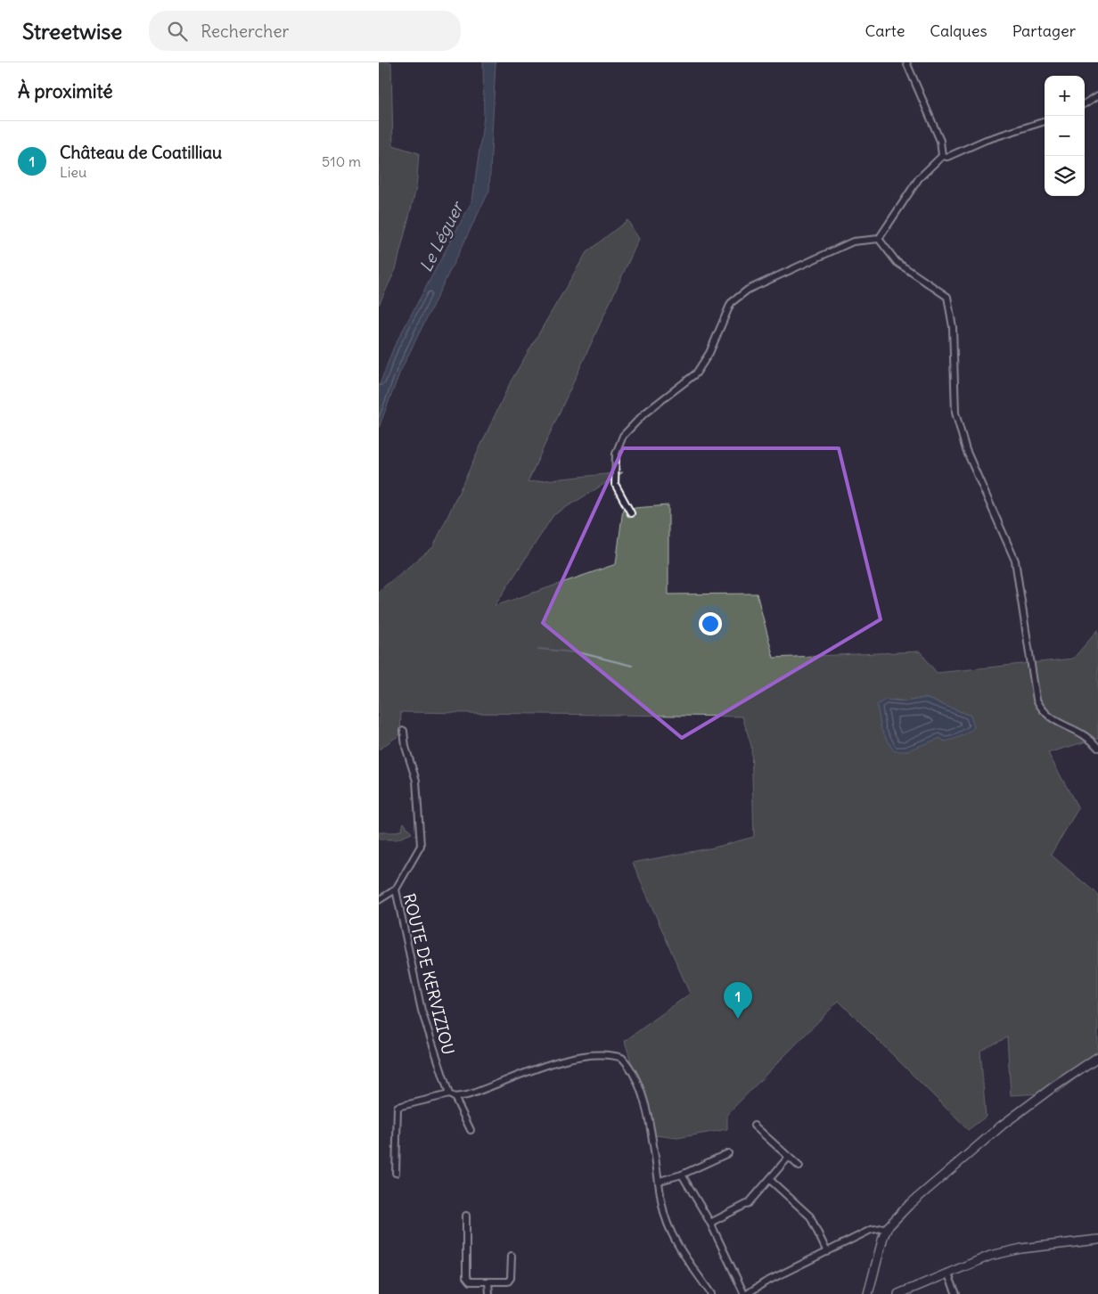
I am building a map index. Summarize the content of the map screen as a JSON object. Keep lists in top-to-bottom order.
{
  "streets": {
    "street": ["ROUTE DE KERVIZIOU"]
  },
  "water": ["Le Léguer"],
  "page": {
    "header": "Streetwise",
    "search": "Rechercher",
    "nav": ["Carte", "Calques", "Partager"],
    "heading": "À proximité",
    "map_buttons": ["+", "−"],
    "list": [
      {
        "mark": "1",
        "name": "Château de Coatilliau",
        "note": "Lieu",
        "value": "510 m"
      }
    ],
    "pins": "1"
  }
}
